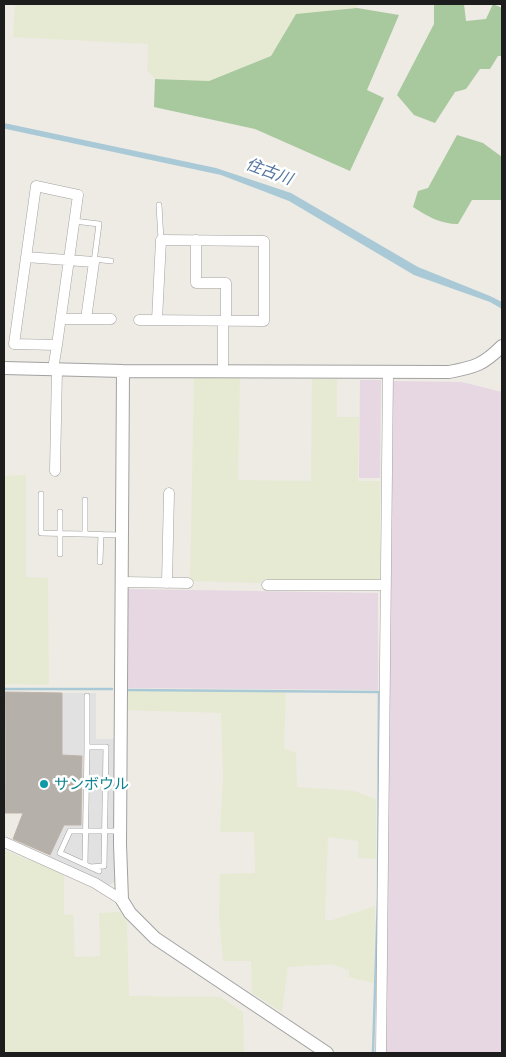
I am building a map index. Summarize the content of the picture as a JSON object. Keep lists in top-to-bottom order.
{
  "water": ["住古川"],
  "places": ["サンボウル"]
}
